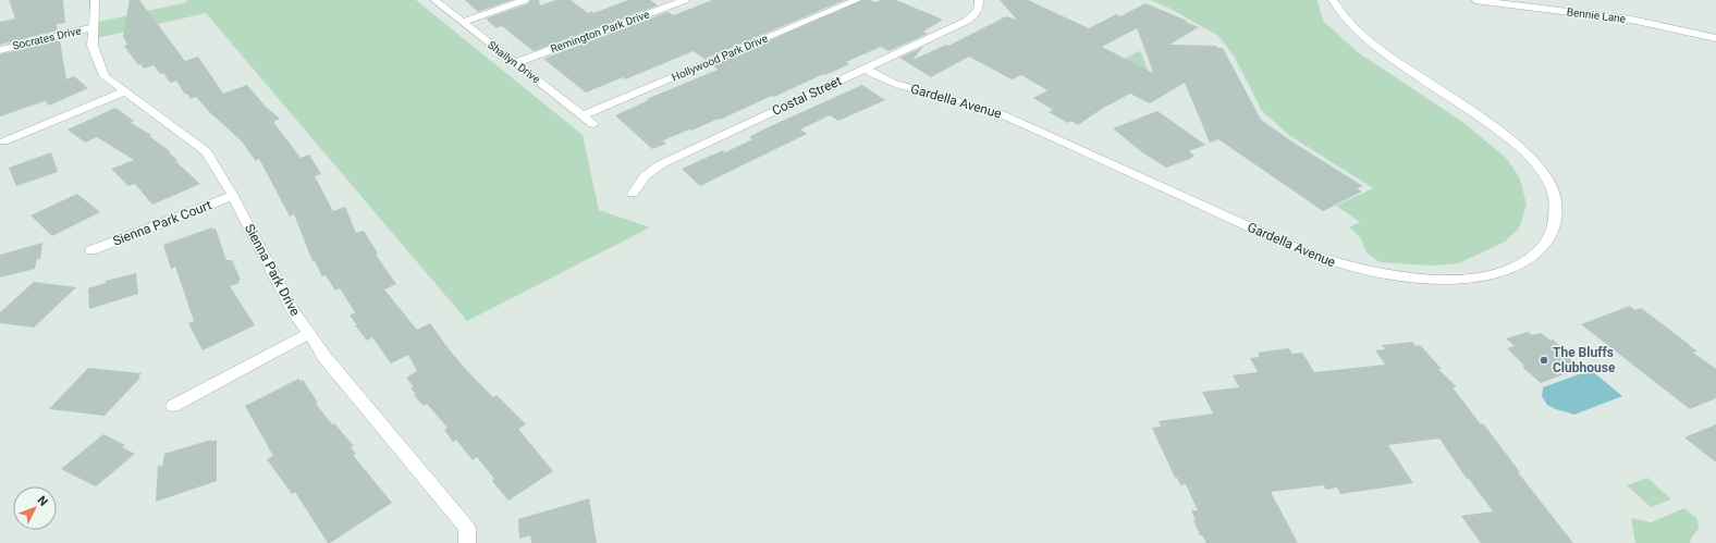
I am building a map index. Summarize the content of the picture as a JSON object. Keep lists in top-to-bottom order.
{
  "streets": {
    "street": [
      "Bennie Lane",
      "Remington Park Drive",
      "Socrates Drive",
      "Hollywood Park Drive",
      "Shailyn Drive",
      "Costal Street",
      "Gardella Avenue",
      "Sienna Park Court",
      "Sienna Park Drive"
    ]
  },
  "crossings": [
    ["Remington Park Drive", "Shailyn Drive"],
    ["Socrates Drive", "Sienna Park Drive"],
    ["Hollywood Park Drive", "Shailyn Drive"],
    ["Costal Street", "Gardella Avenue"],
    ["Sienna Park Court", "Sienna Park Drive"]
  ],
  "places": ["The Bluffs Clubhouse"],
  "north": "top right"
}
